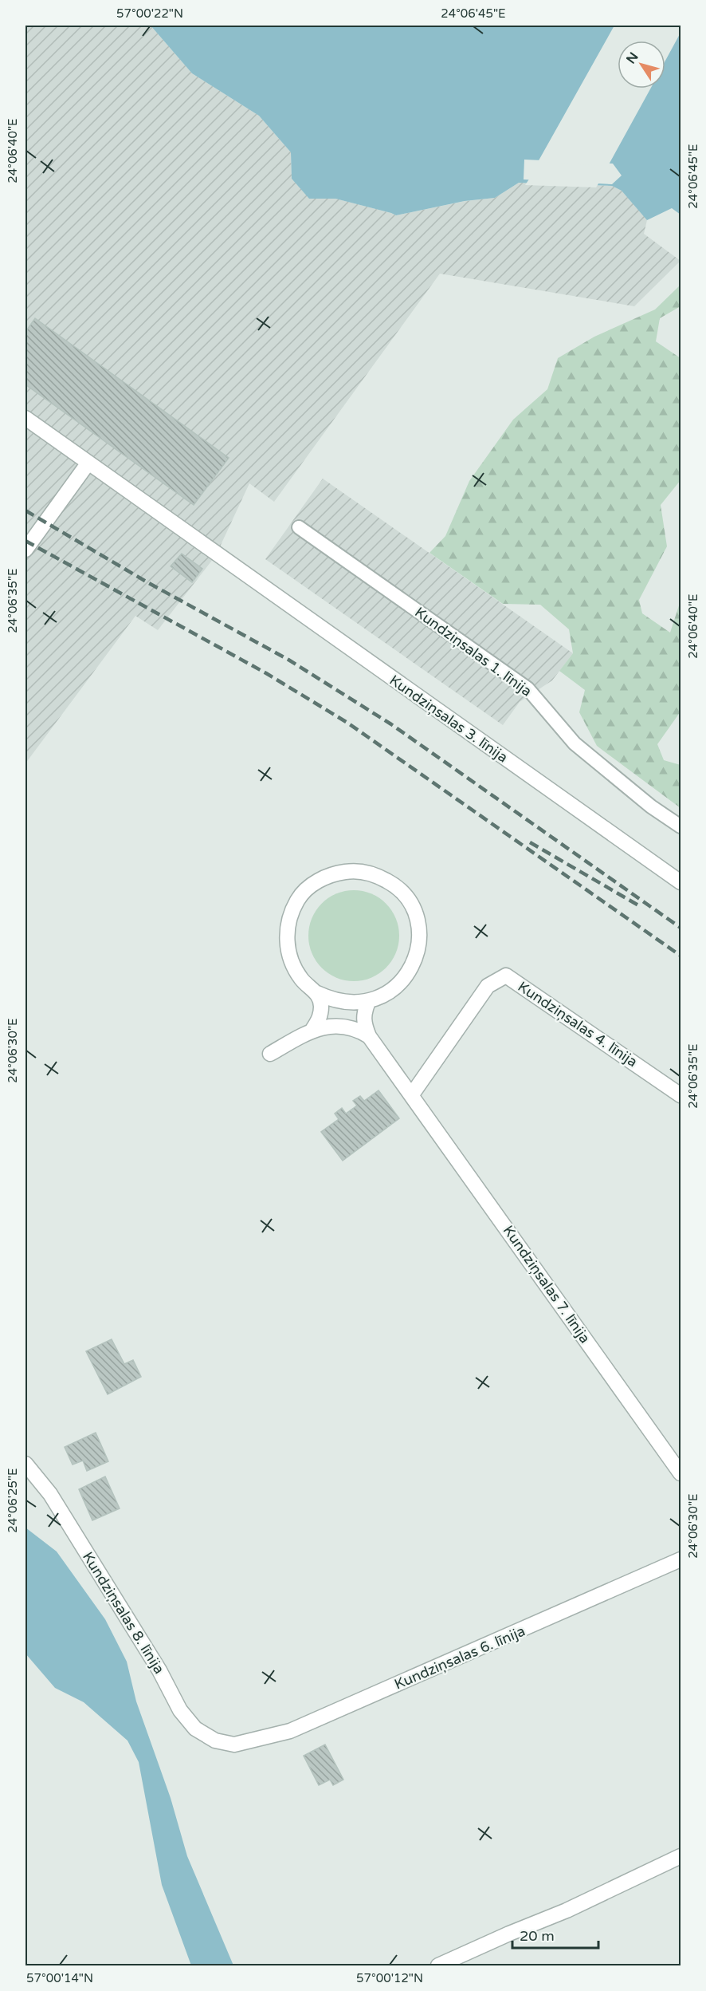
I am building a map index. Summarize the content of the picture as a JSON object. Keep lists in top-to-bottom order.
{
  "streets": {
    "street": [
      "Kundziņsalas 3. līnija",
      "Kundziņsalas 4. līnija",
      "Kundziņsalas 7. līnija",
      "Kundziņsalas 8. līnija",
      "Kundziņsalas 6. līnija"
    ],
    "lane": ["Kundziņsalas 1. līnija"]
  },
  "crossings": [
    ["Kundziņsalas 4. līnija", "Kundziņsalas 7. līnija"],
    ["Kundziņsalas 8. līnija", "Kundziņsalas 6. līnija"]
  ],
  "scale_bar": "20 m",
  "north": "top left",
  "coordinates": [
    "57°00'22\"N",
    "24°06'45\"E",
    "24°06'40\"E",
    "24°06'35\"E",
    "24°06'30\"E",
    "24°06'25\"E",
    "57°00'14\"N",
    "57°00'12\"N"
  ]
}
